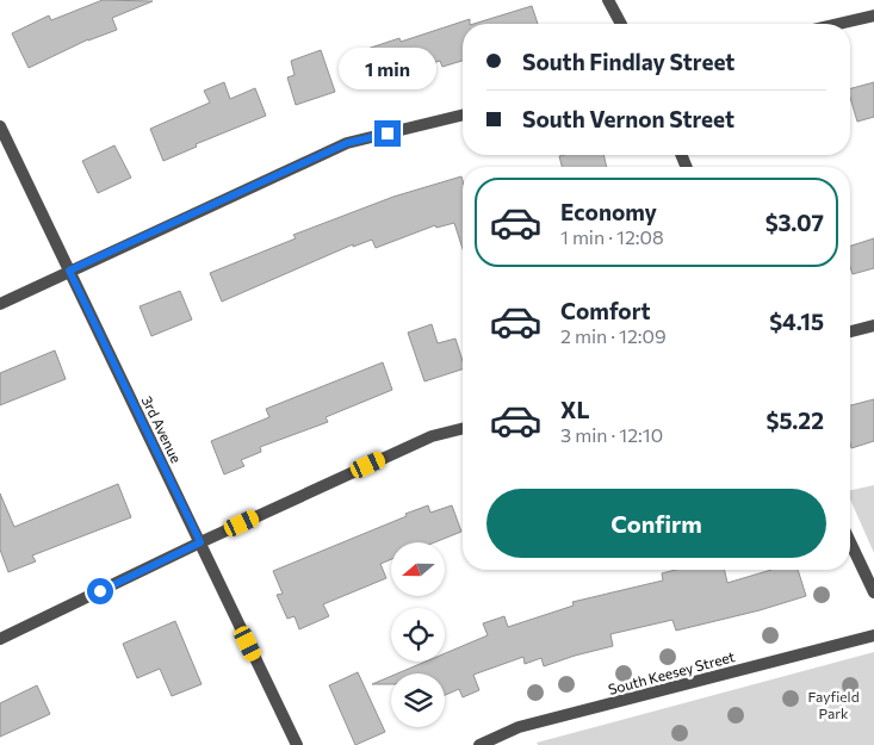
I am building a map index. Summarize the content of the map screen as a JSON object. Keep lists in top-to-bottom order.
{
  "streets": {
    "street": ["3rd Avenue", "South Keesey Street"]
  },
  "parks": ["Fayfield Park"],
  "north": "left",
  "page": {
    "banner": ["South Findlay Street", "South Vernon Street"],
    "bubble": "1 min",
    "list": [
      {
        "name": "Economy",
        "note": "1 min · 12:08",
        "value": "$3.07"
      },
      {
        "name": "Comfort",
        "note": "2 min · 12:09",
        "value": "$4.15"
      },
      {
        "name": "XL",
        "note": "3 min · 12:10",
        "value": "$5.22"
      }
    ],
    "buttons": "Confirm"
  }
}
